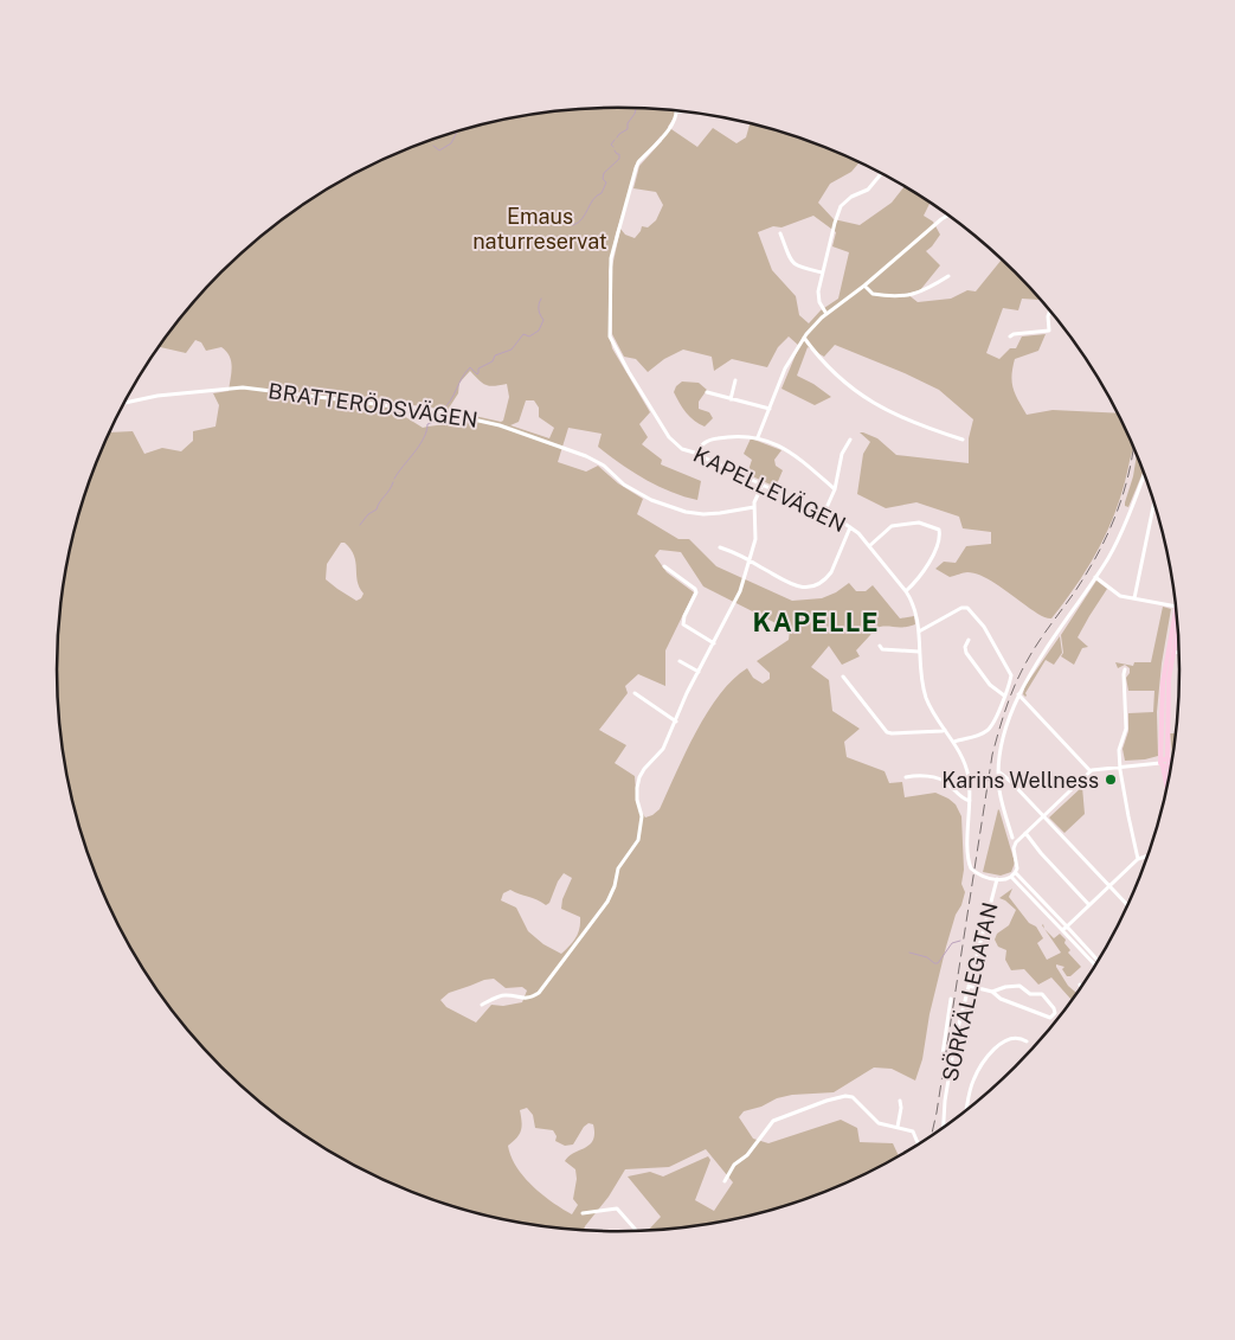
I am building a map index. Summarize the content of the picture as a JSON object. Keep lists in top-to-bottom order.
{
  "streets": {
    "street": ["BRATTERÖDSVÄGEN", "KAPELLEVÄGEN", "SÖRKÄLLEGATAN"]
  },
  "crossings": [
    ["KAPELLEVÄGEN", "SÖRKÄLLEGATAN"]
  ],
  "districts": ["KAPELLE"],
  "parks": ["Emaus naturreservat"],
  "places": ["Karins Wellness"]
}
